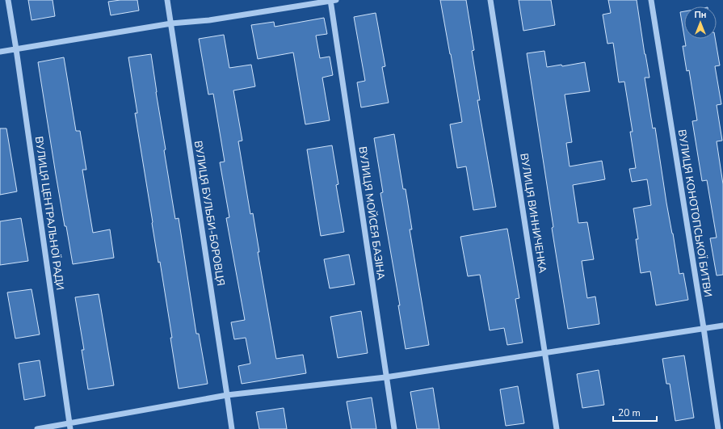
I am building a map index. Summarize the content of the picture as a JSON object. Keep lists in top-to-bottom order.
{
  "streets": {
    "street": [
      "ВУЛИЦЯ ЦЕНТРАЛЬНОЇ РАДИ",
      "ВУЛИЦЯ БУЛЬБИ-БОРОВЦЯ",
      "ВУЛИЦЯ МОЙСЕЯ БАЗІНА",
      "ВУЛИЦЯ ВИННИЧЕНКА",
      "ВУЛИЦЯ КОНОТОПСЬКОЇ БИТВИ"
    ]
  },
  "scale_bar": "20 m",
  "north": "top"
}
